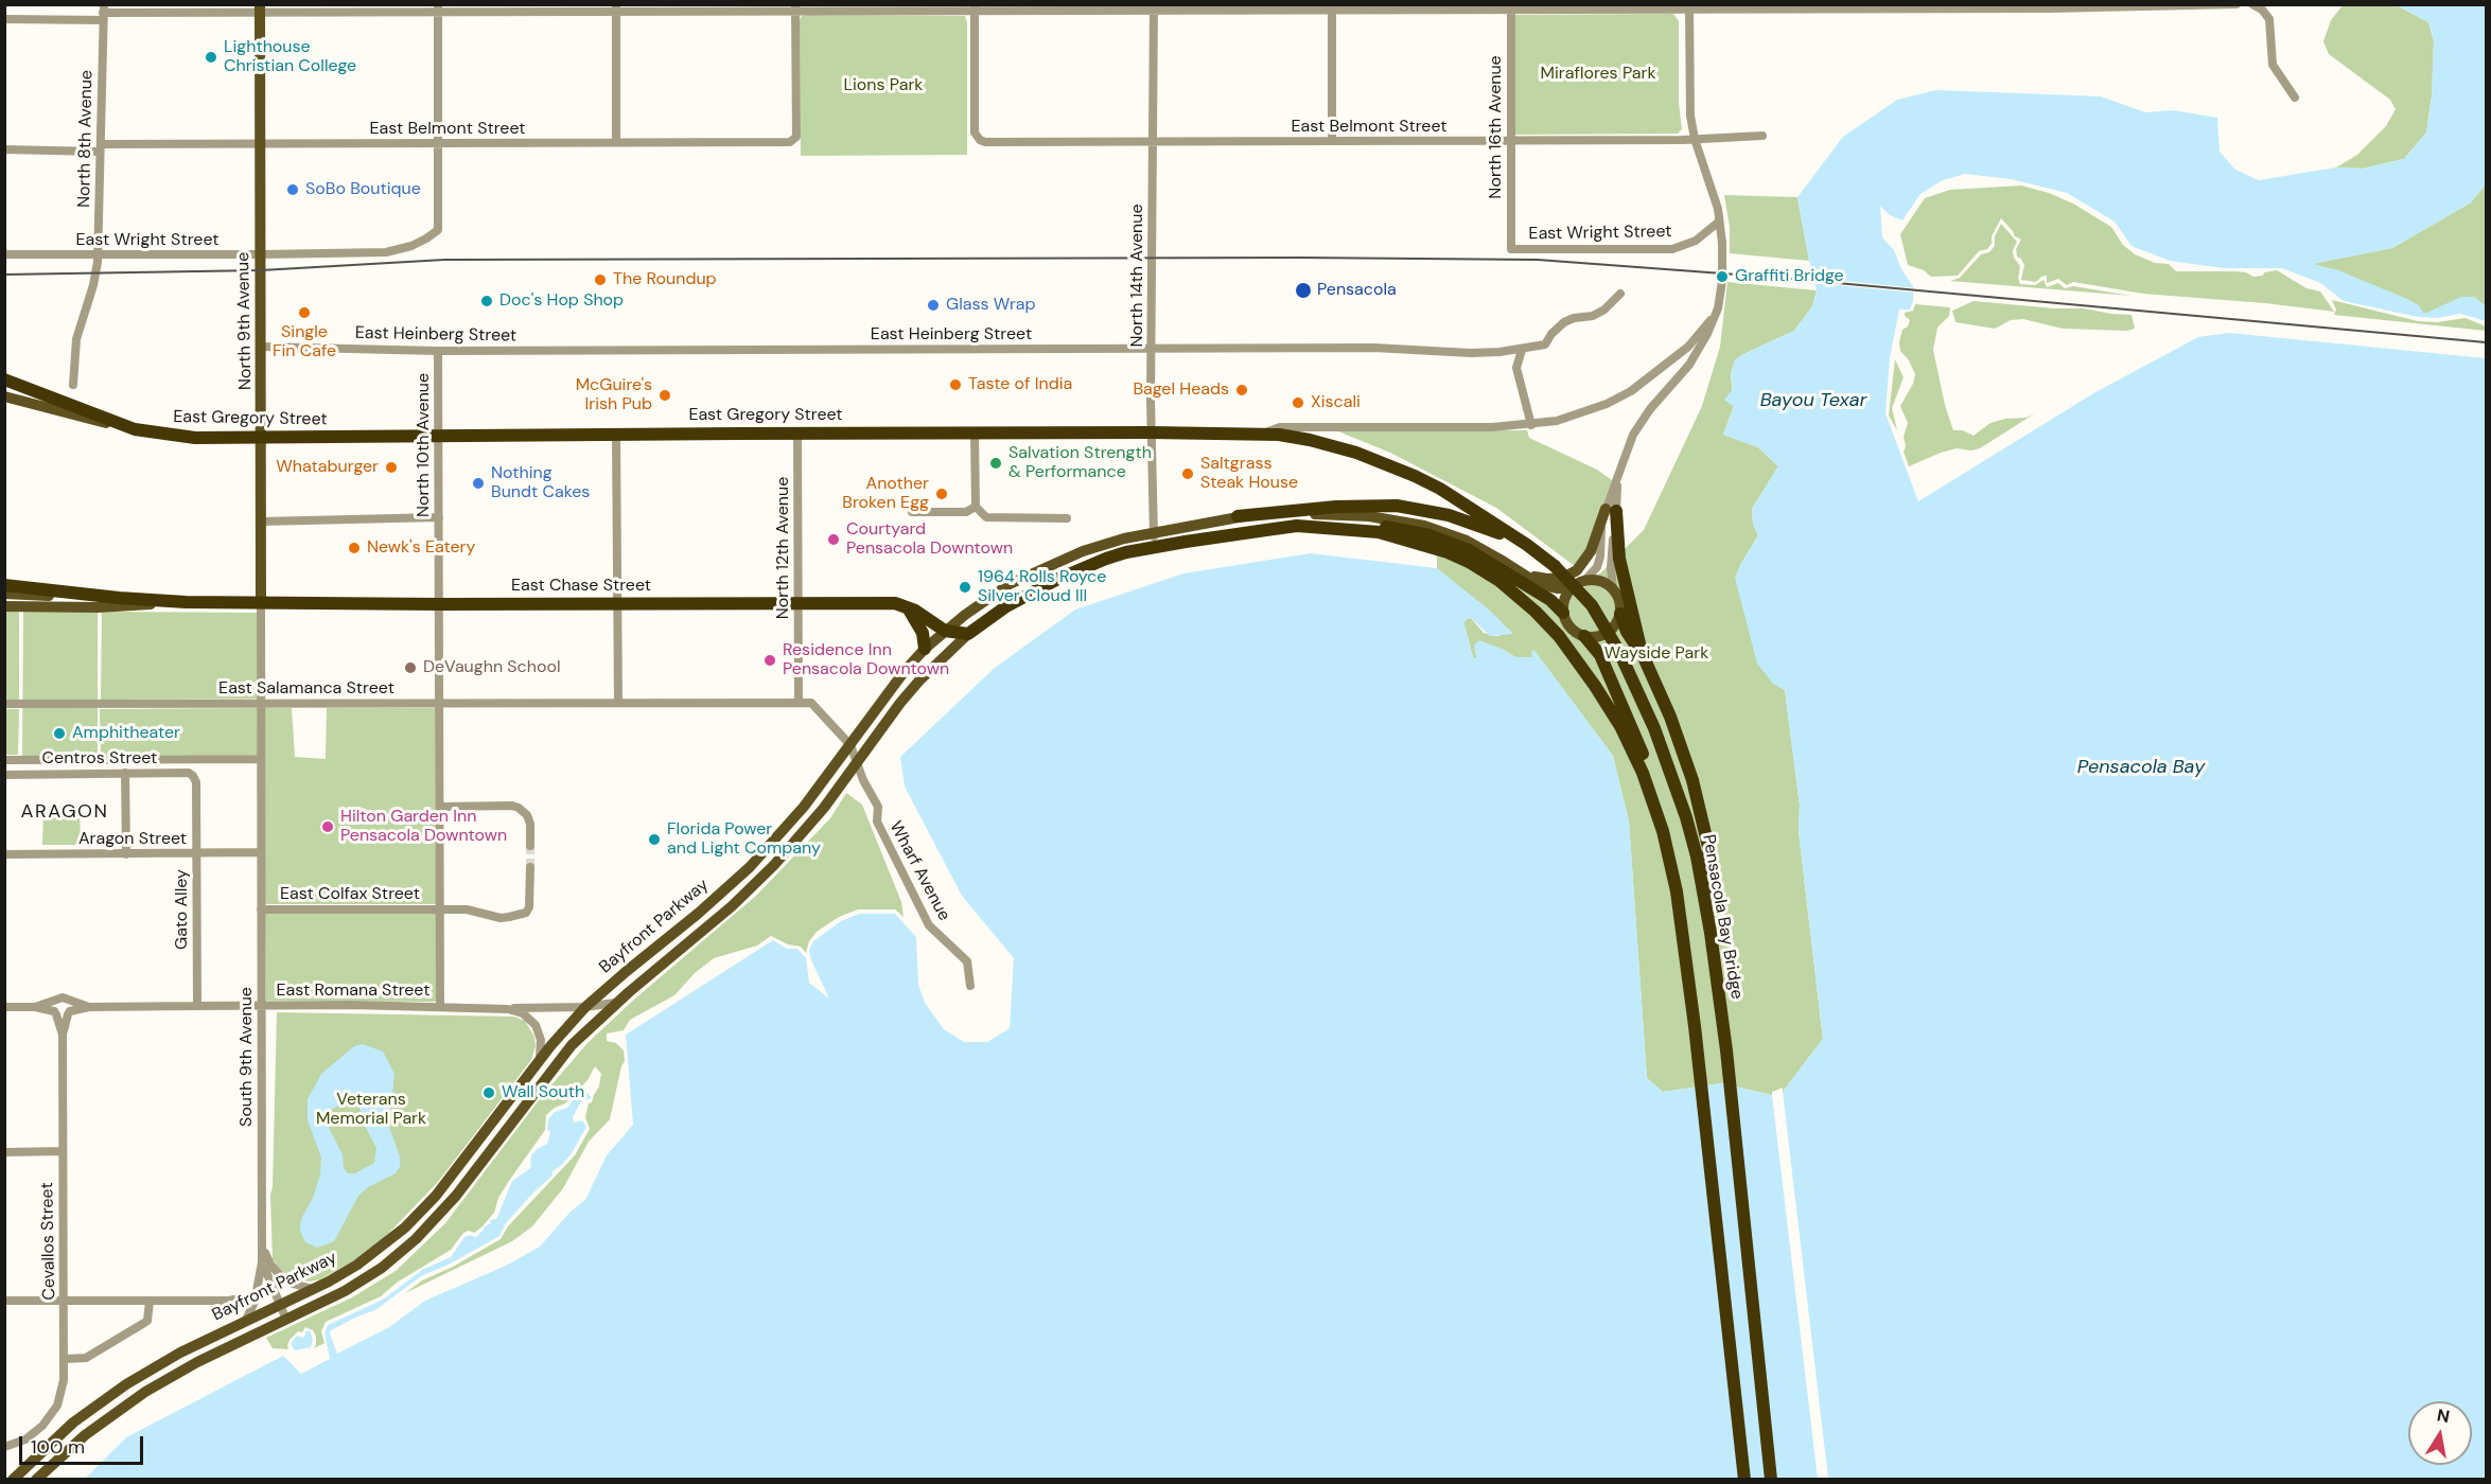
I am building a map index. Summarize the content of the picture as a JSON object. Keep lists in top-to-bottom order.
{
  "streets": {
    "highway": [
      "East Gregory Street",
      "East Chase Street",
      "Pensacola Bay Bridge",
      "Bayfront Parkway"
    ],
    "main road": ["North 9th Avenue"],
    "street": [
      "East Belmont Street",
      "North 16th Avenue",
      "North 8th Avenue",
      "East Wright Street",
      "North 14th Avenue",
      "East Heinberg Street",
      "North 10th Avenue",
      "North 12th Avenue",
      "East Salamanca Street",
      "Centros Street",
      "Aragon Street",
      "Wharf Avenue",
      "East Colfax Street",
      "Gato Alley",
      "East Romana Street",
      "South 9th Avenue",
      "Cevallos Street"
    ]
  },
  "crossings": [
    ["East Belmont Street", "North 16th Avenue"],
    ["East Belmont Street", "North 8th Avenue"],
    ["East Belmont Street", "East Wright Street"],
    ["East Belmont Street", "North 14th Avenue"],
    ["East Belmont Street", "North 9th Avenue"],
    ["North 16th Avenue", "East Wright Street"],
    ["North 8th Avenue", "East Wright Street"],
    ["East Wright Street", "North 9th Avenue"],
    ["North 14th Avenue", "East Heinberg Street"],
    ["North 14th Avenue", "East Gregory Street"],
    ["North 14th Avenue", "Bayfront Parkway"],
    ["North 9th Avenue", "East Heinberg Street"],
    ["North 9th Avenue", "East Gregory Street"],
    ["North 9th Avenue", "East Chase Street"],
    ["North 9th Avenue", "East Salamanca Street"],
    ["North 9th Avenue", "South 9th Avenue"],
    ["East Heinberg Street", "North 10th Avenue"],
    ["East Gregory Street", "North 10th Avenue"],
    ["East Gregory Street", "North 12th Avenue"],
    ["East Gregory Street", "Pensacola Bay Bridge"],
    ["North 10th Avenue", "East Chase Street"],
    ["North 10th Avenue", "East Salamanca Street"],
    ["North 10th Avenue", "East Colfax Street"],
    ["North 10th Avenue", "East Romana Street"],
    ["North 12th Avenue", "East Chase Street"],
    ["North 12th Avenue", "East Salamanca Street"],
    ["East Chase Street", "Bayfront Parkway"],
    ["Centros Street", "Gato Alley"],
    ["Aragon Street", "Gato Alley"],
    ["Aragon Street", "South 9th Avenue"],
    ["Wharf Avenue", "Bayfront Parkway"],
    ["East Colfax Street", "South 9th Avenue"],
    ["Gato Alley", "East Romana Street"],
    ["Bayfront Parkway", "East Romana Street"],
    ["Bayfront Parkway", "South 9th Avenue"],
    ["East Romana Street", "South 9th Avenue"],
    ["East Romana Street", "Cevallos Street"]
  ],
  "districts": ["ARAGON"],
  "water": ["Bayou Texar", "Pensacola Bay"],
  "parks": [
    "Miraflores Park",
    "Lions Park",
    "Wayside Park",
    "Veterans Memorial Park"
  ],
  "places": [
    "Lighthouse Christian College",
    "SoBo Boutique",
    "Graffiti Bridge",
    "The Roundup",
    "Pensacola",
    "Doc's Hop Shop",
    "Glass Wrap",
    "Single Fin Cafe",
    "Taste of India",
    "Bagel Heads",
    "McGuire's Irish Pub",
    "Xiscali",
    "Salvation Strength & Performance",
    "Whataburger",
    "Saltgrass Steak House",
    "Nothing Bundt Cakes",
    "Another Broken Egg",
    "Courtyard Pensacola Downtown",
    "Newk's Eatery",
    "1964 Rolls Royce Silver Cloud III",
    "Residence Inn Pensacola Downtown",
    "DeVaughn School",
    "Amphitheater",
    "Hilton Garden Inn Pensacola Downtown",
    "Florida Power and Light Company",
    "Wall South"
  ],
  "scale_bar": "100 m",
  "north": "top"
}
